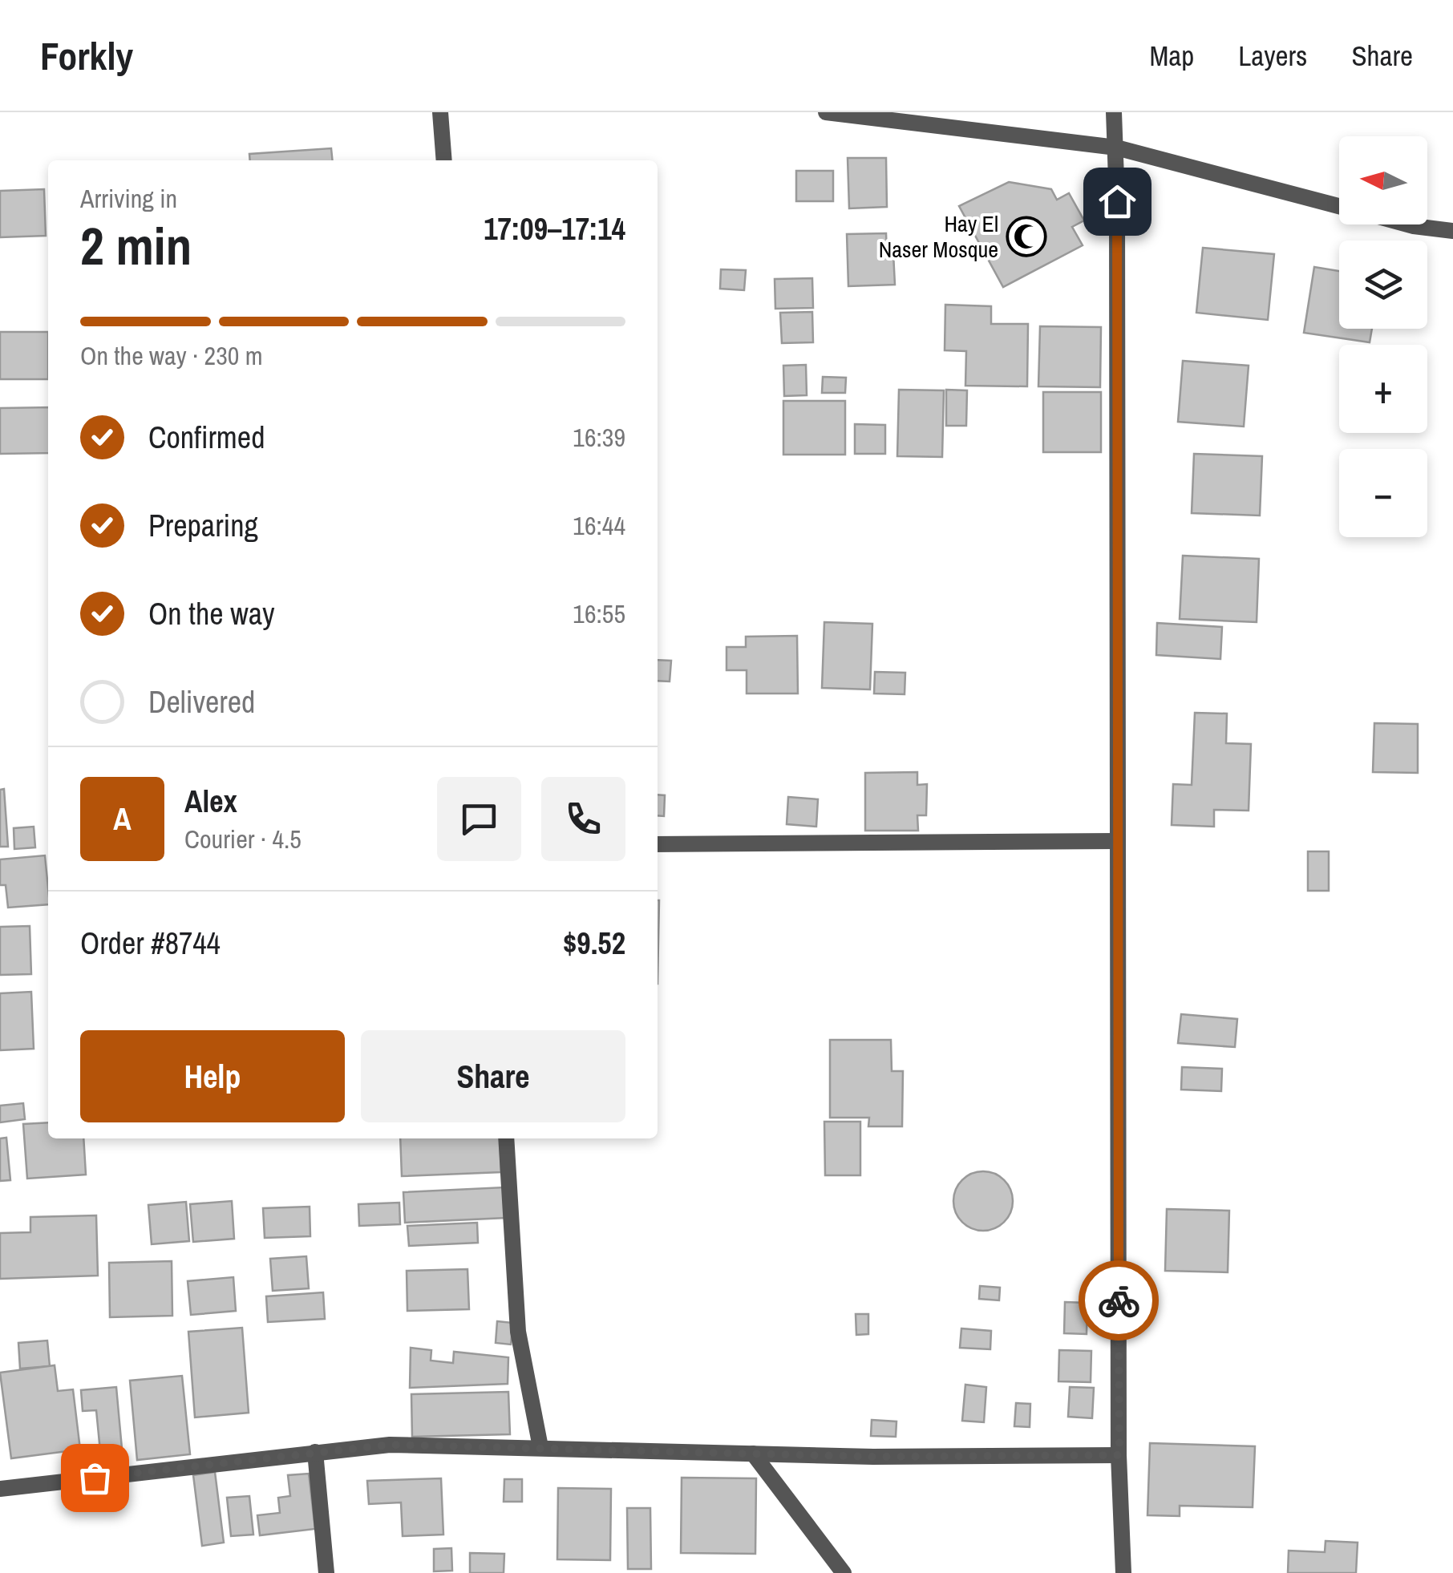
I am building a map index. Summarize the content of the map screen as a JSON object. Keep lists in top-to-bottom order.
{
  "places": {
    "mosque": ["Hay El Naser Mosque"]
  },
  "north": "left",
  "page": {
    "header": "Forkly",
    "nav": ["Map", "Layers", "Share"],
    "map_buttons": ["+", "−"],
    "heading": ["2 min", "Arriving in", "17:09–17:14"],
    "panel": [
      "Alex",
      "Courier · 4.5",
      "Order #8744",
      "$9.52"
    ],
    "bar": "On the way · 230 m",
    "list": [
      ["Confirmed", "16:39"],
      ["Preparing", "16:44"],
      ["On the way", "16:55"],
      "Delivered"
    ],
    "round": "A",
    "buttons": ["Help", "Share"]
  }
}
